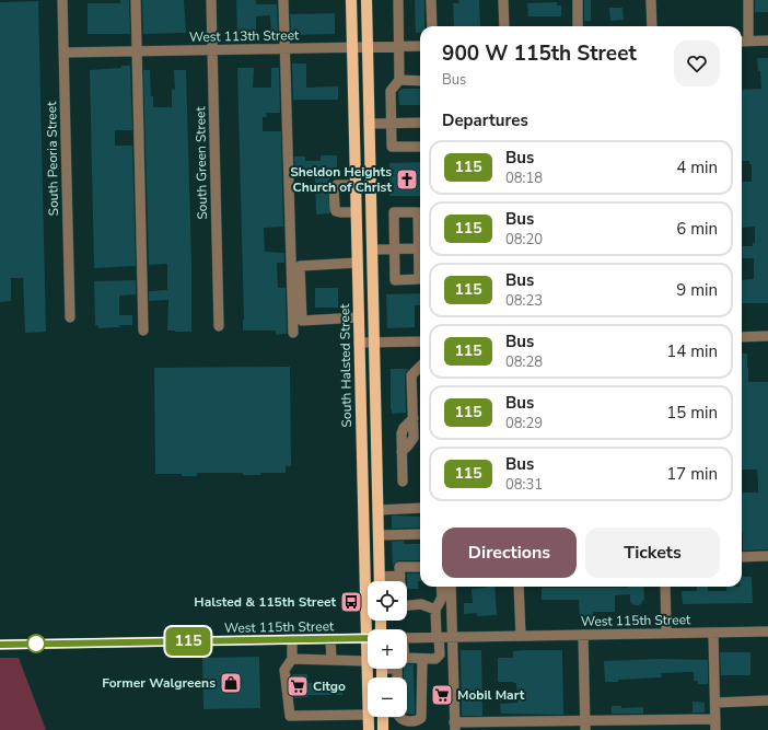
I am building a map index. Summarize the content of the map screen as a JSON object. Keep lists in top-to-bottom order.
{
  "streets": {
    "main road": ["South Halsted Street"],
    "street": [
      "West 113th Street",
      "South Peoria Street",
      "South Green Street",
      "West 115th Street"
    ]
  },
  "crossings": [
    ["West 113th Street", "South Peoria Street"],
    ["West 113th Street", "South Green Street"],
    ["West 113th Street", "South Halsted Street"]
  ],
  "places": {
    "church": ["Sheldon Heights Church of Christ"],
    "bus stop": ["Halsted & 115th Street"],
    "shop": ["Former Walgreens"],
    "supermarket": ["Citgo", "Mobil Mart"]
  },
  "lines": ["bus line 115"],
  "page": {
    "on_map": "115",
    "heading": [
      ["900 W 115th Street", "Bus"],
      "Departures"
    ],
    "list": [
      {
        "mark": "115",
        "name": "Bus",
        "note": "08:18",
        "value": "4 min"
      },
      {
        "mark": "115",
        "name": "Bus",
        "note": "08:20",
        "value": "6 min"
      },
      {
        "mark": "115",
        "name": "Bus",
        "note": "08:23",
        "value": "9 min"
      },
      {
        "mark": "115",
        "name": "Bus",
        "note": "08:28",
        "value": "14 min"
      },
      {
        "mark": "115",
        "name": "Bus",
        "note": "08:29",
        "value": "15 min"
      },
      {
        "mark": "115",
        "name": "Bus",
        "note": "08:31",
        "value": "17 min"
      }
    ],
    "buttons": ["Directions", "Tickets"],
    "map_buttons": ["+", "−"]
  }
}
